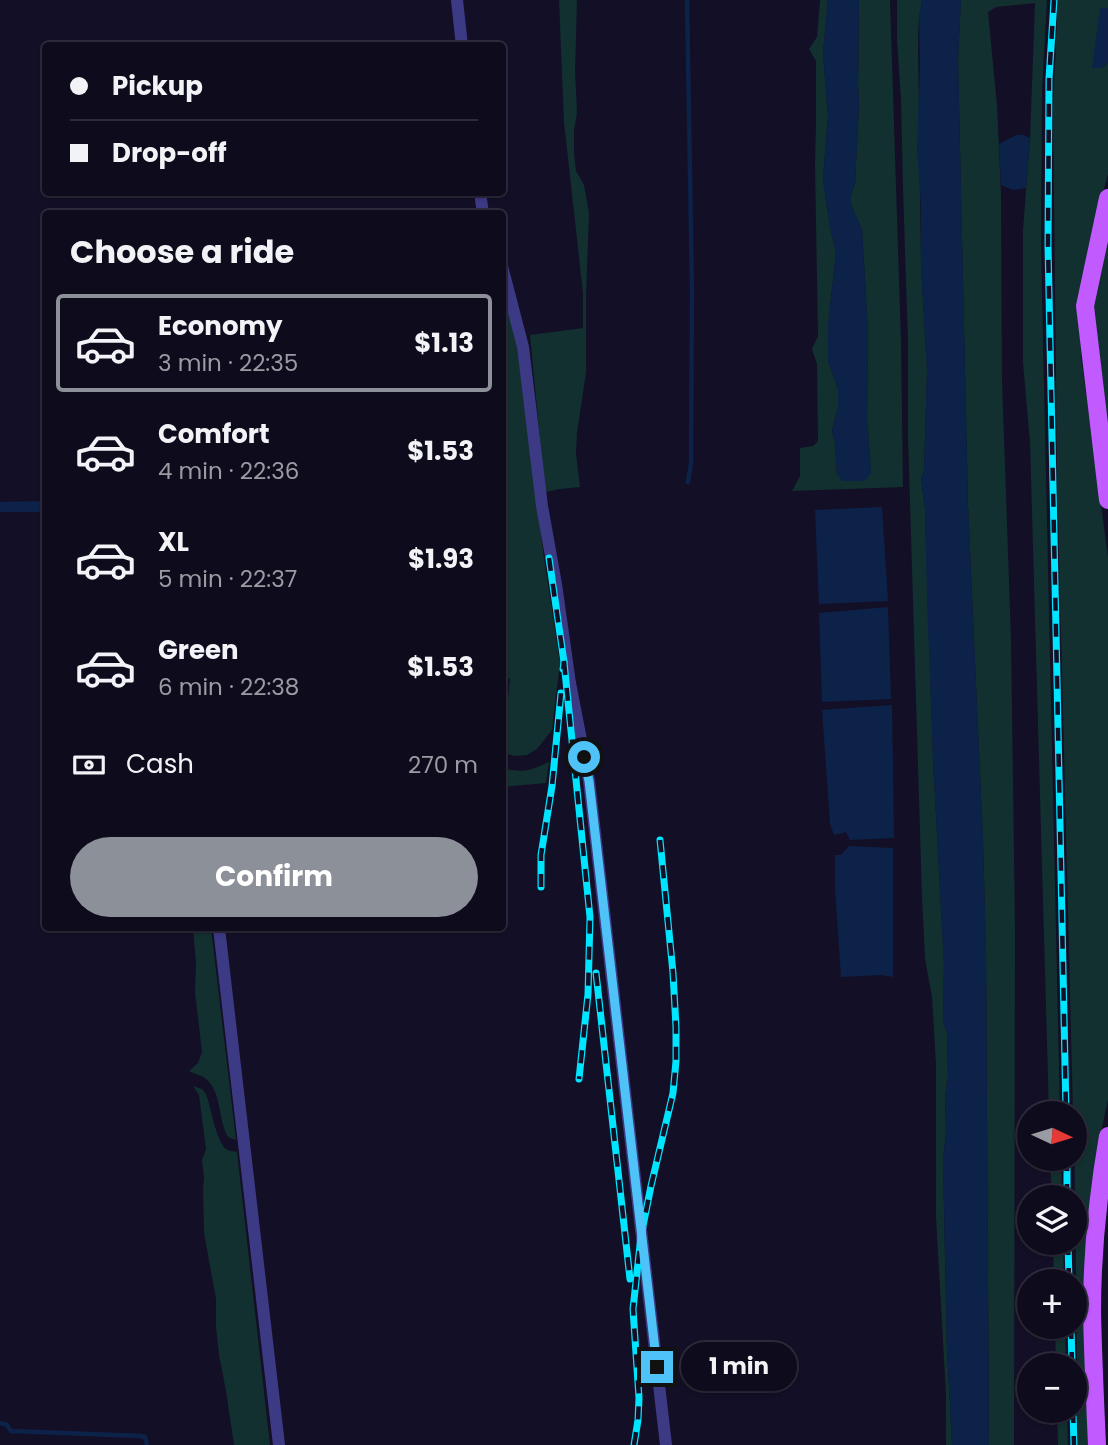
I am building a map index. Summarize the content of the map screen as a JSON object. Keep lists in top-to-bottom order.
{
  "north": "right",
  "page": {
    "banner": ["Pickup", "Drop-off"],
    "heading": "Choose a ride",
    "list": [
      {
        "name": "Economy",
        "note": "3 min · 22:35",
        "value": "$1.13"
      },
      {
        "name": "Comfort",
        "note": "4 min · 22:36",
        "value": "$1.53"
      },
      {
        "name": "XL",
        "note": "5 min · 22:37",
        "value": "$1.93"
      },
      {
        "name": "Green",
        "note": "6 min · 22:38",
        "value": "$1.53"
      }
    ],
    "pay": ["Cash", "270 m"],
    "buttons": "Confirm",
    "map_buttons": ["+", "−"],
    "bubble": "1 min"
  }
}
